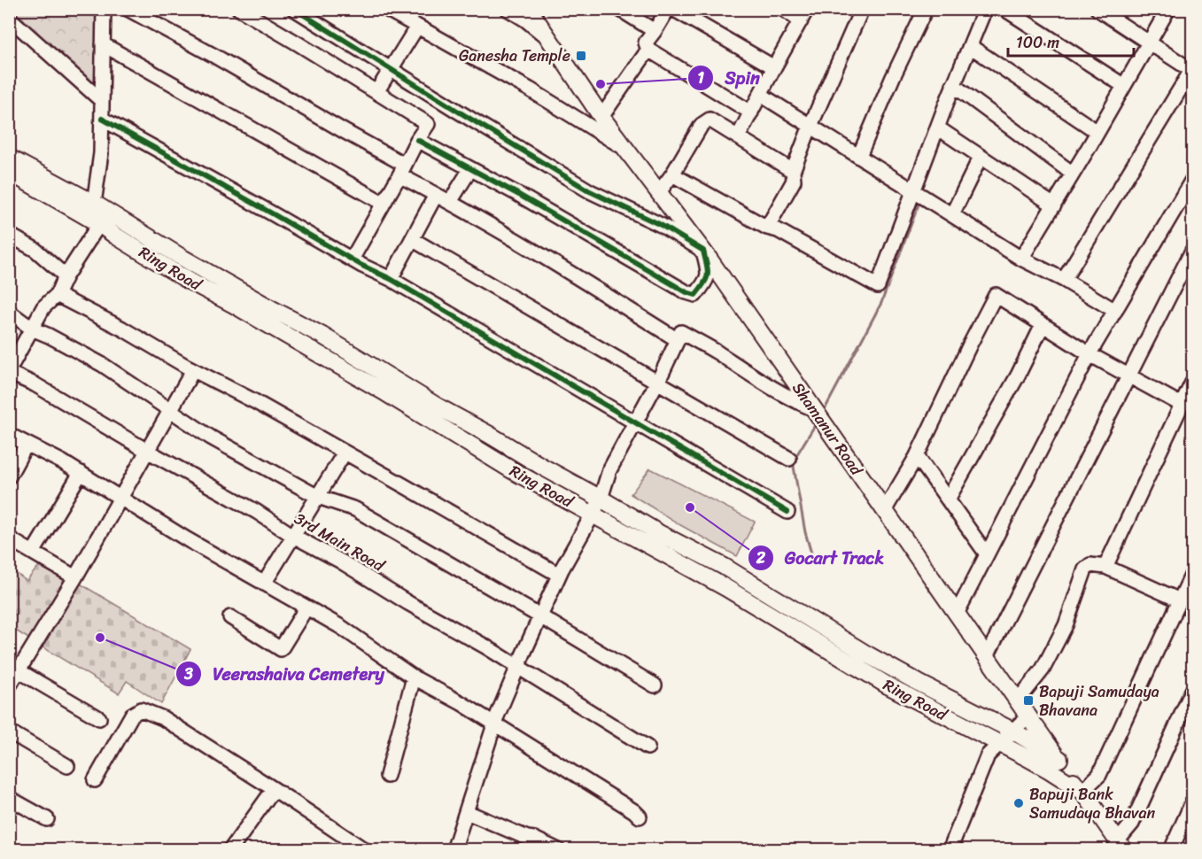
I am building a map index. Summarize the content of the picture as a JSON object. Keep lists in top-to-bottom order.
{
  "streets": {
    "main road": ["Ring Road", "Shamanur Road"],
    "street": ["3rd Main Road"]
  },
  "crossings": [
    ["Ring Road", "Shamanur Road"]
  ],
  "places": {
    "transit": ["Ganesha Temple", "Bapuji Samudaya Bhavana"],
    "other": [
      "Spin",
      "Gocart Track",
      "Veerashaiva Cemetery",
      "Bapuji Bank Samudaya Bhavan"
    ]
  },
  "scale_bar": "100 m"
}
